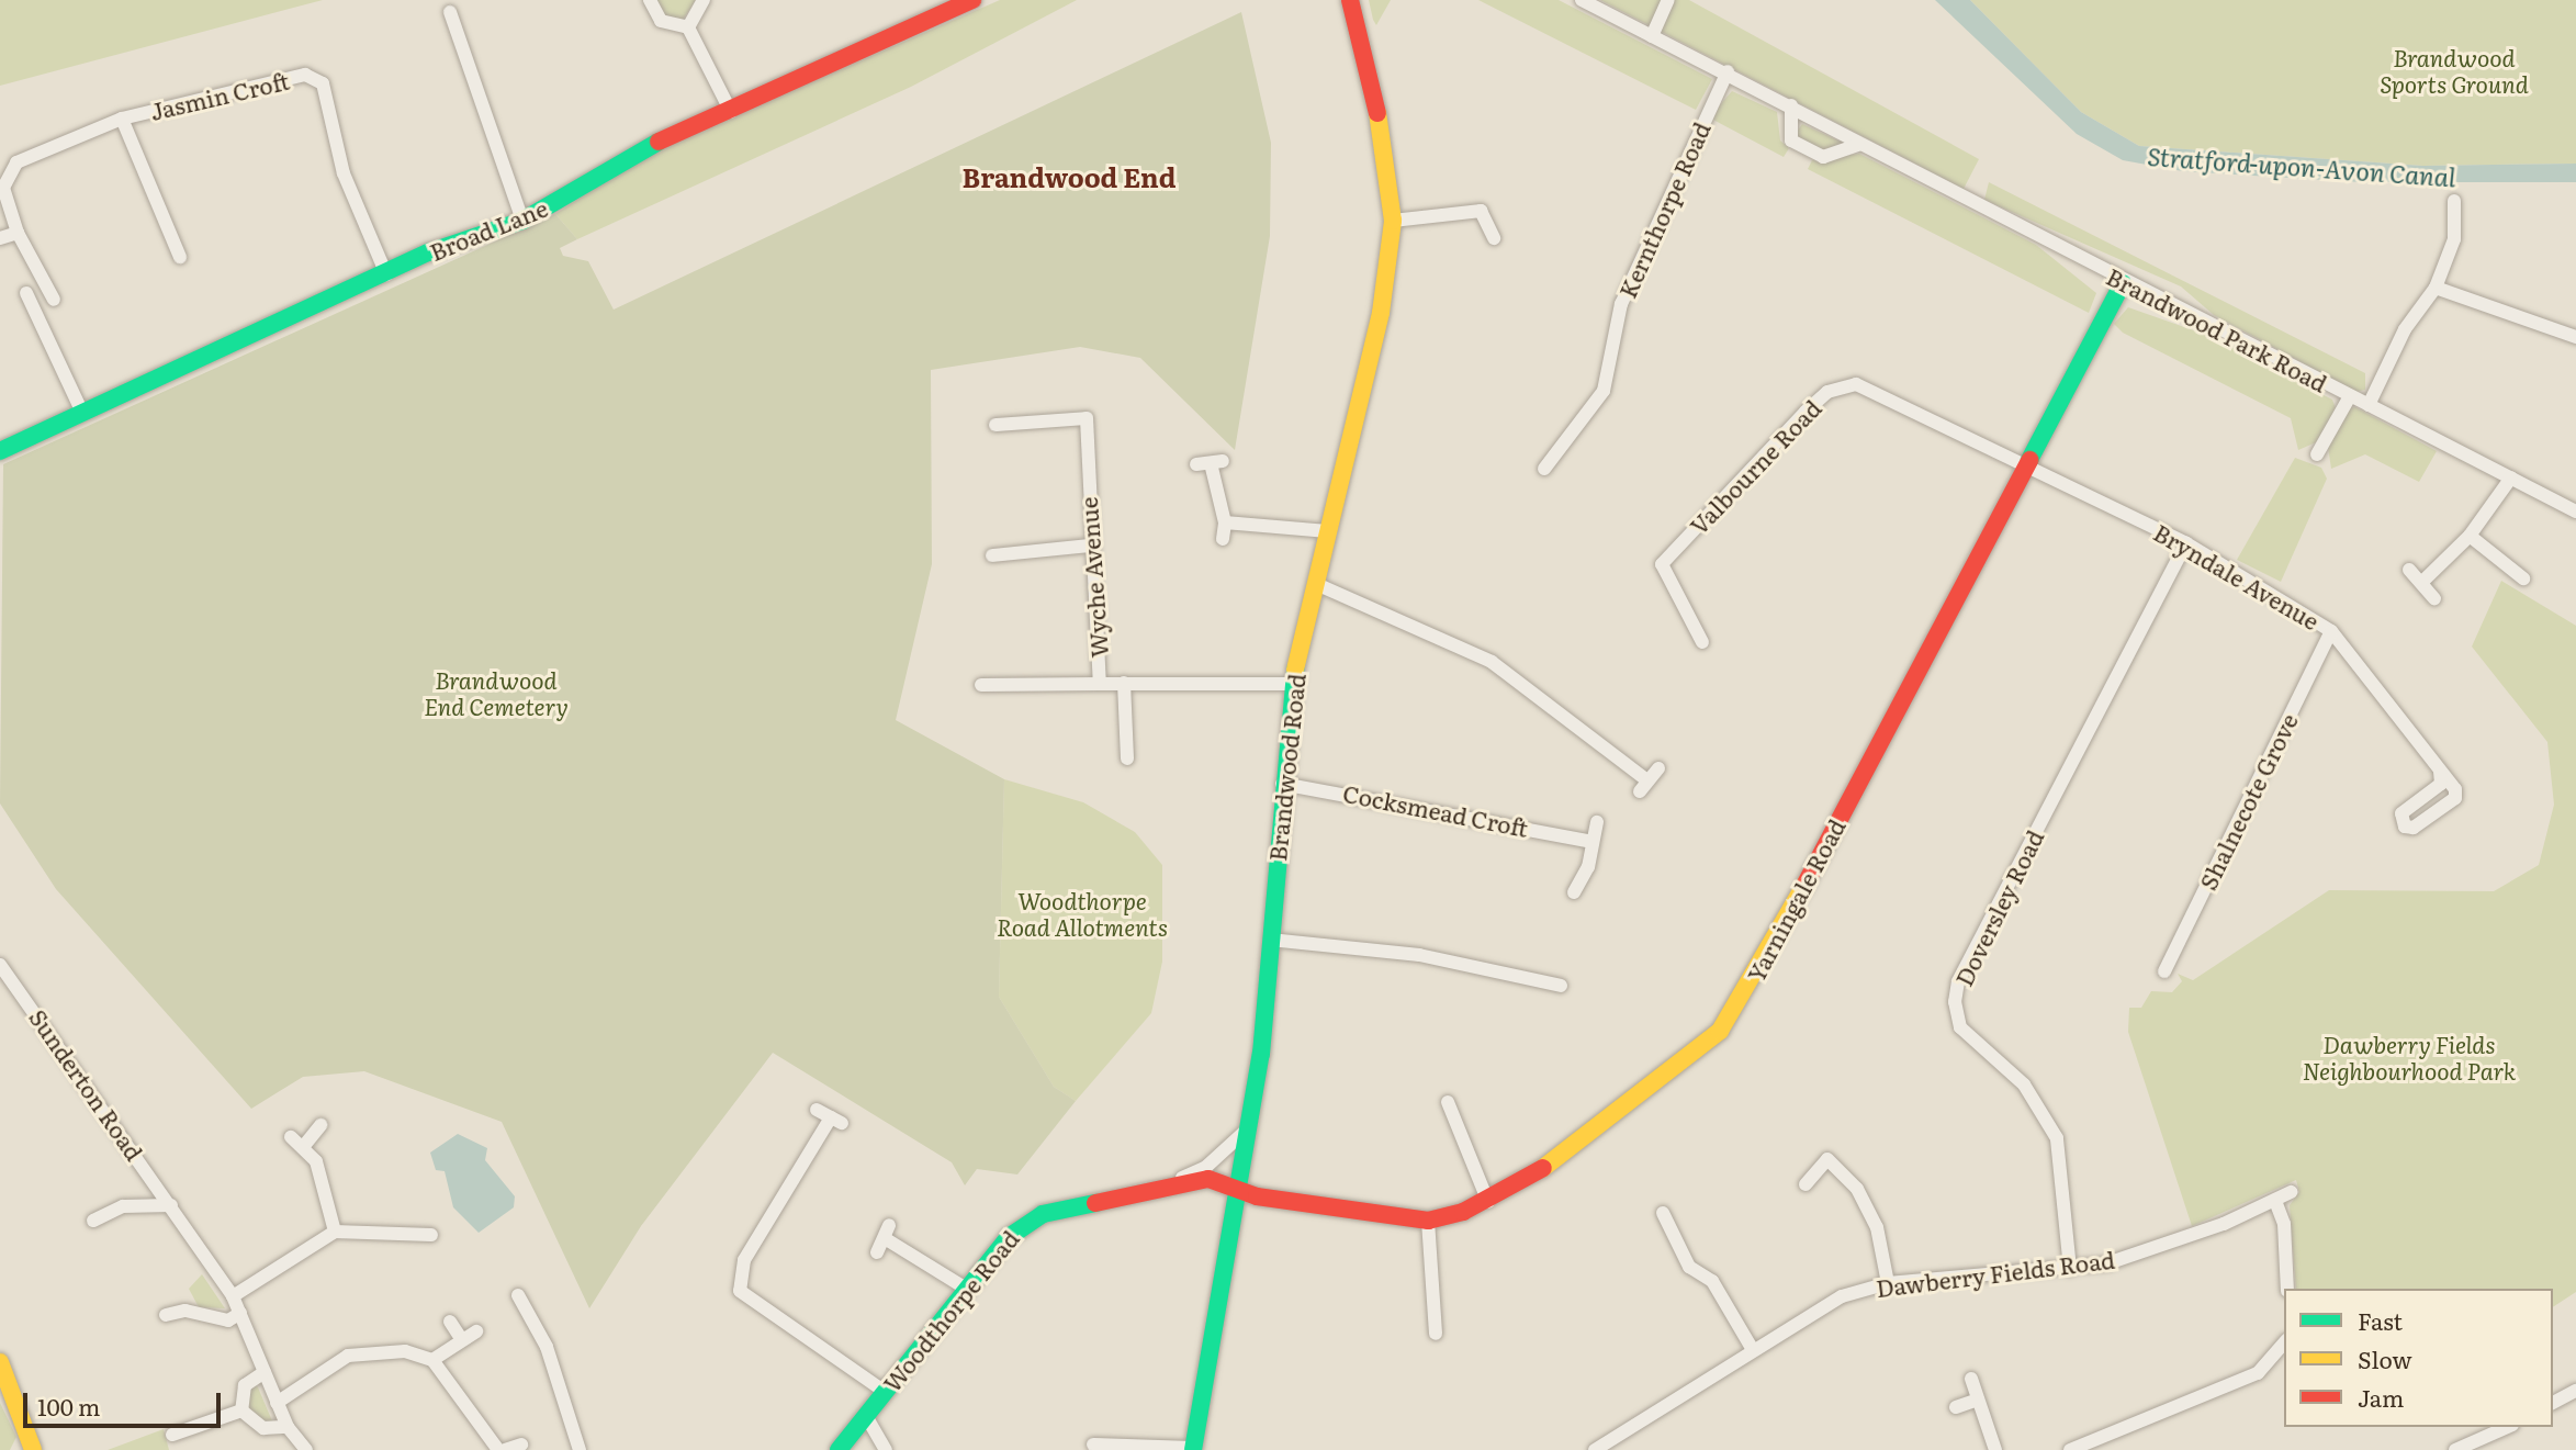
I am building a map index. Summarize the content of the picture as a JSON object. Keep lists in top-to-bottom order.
{
  "streets": {
    "main road": [
      "Broad Lane",
      "Brandwood Road",
      "Yarningale Road",
      "Woodthorpe Road"
    ],
    "street": [
      "Jasmin Croft",
      "Kernthorpe Road",
      "Brandwood Park Road",
      "Valbourne Road",
      "Bryndale Avenue",
      "Wyche Avenue",
      "Shalnecote Grove",
      "Cocksmead Croft",
      "Doversley Road",
      "Sunderton Road",
      "Dawberry Fields Road"
    ]
  },
  "crossings": [
    ["Jasmin Croft", "Broad Lane"],
    ["Kernthorpe Road", "Brandwood Park Road"],
    ["Brandwood Park Road", "Yarningale Road"],
    ["Valbourne Road", "Bryndale Avenue"],
    ["Valbourne Road", "Yarningale Road"],
    ["Bryndale Avenue", "Shalnecote Grove"],
    ["Bryndale Avenue", "Yarningale Road"],
    ["Bryndale Avenue", "Doversley Road"],
    ["Wyche Avenue", "Brandwood Road"],
    ["Brandwood Road", "Cocksmead Croft"],
    ["Brandwood Road", "Yarningale Road"],
    ["Brandwood Road", "Woodthorpe Road"],
    ["Yarningale Road", "Woodthorpe Road"],
    ["Doversley Road", "Dawberry Fields Road"]
  ],
  "districts": ["Brandwood End"],
  "water": ["Stratford-upon-Avon Canal"],
  "parks": [
    "Brandwood Sports Ground",
    "Brandwood End Cemetery",
    "Woodthorpe Road Allotments",
    "Dawberry Fields Neighbourhood Park"
  ],
  "legend": ["Fast", "Slow", "Jam"],
  "scale_bar": "100 m"
}
